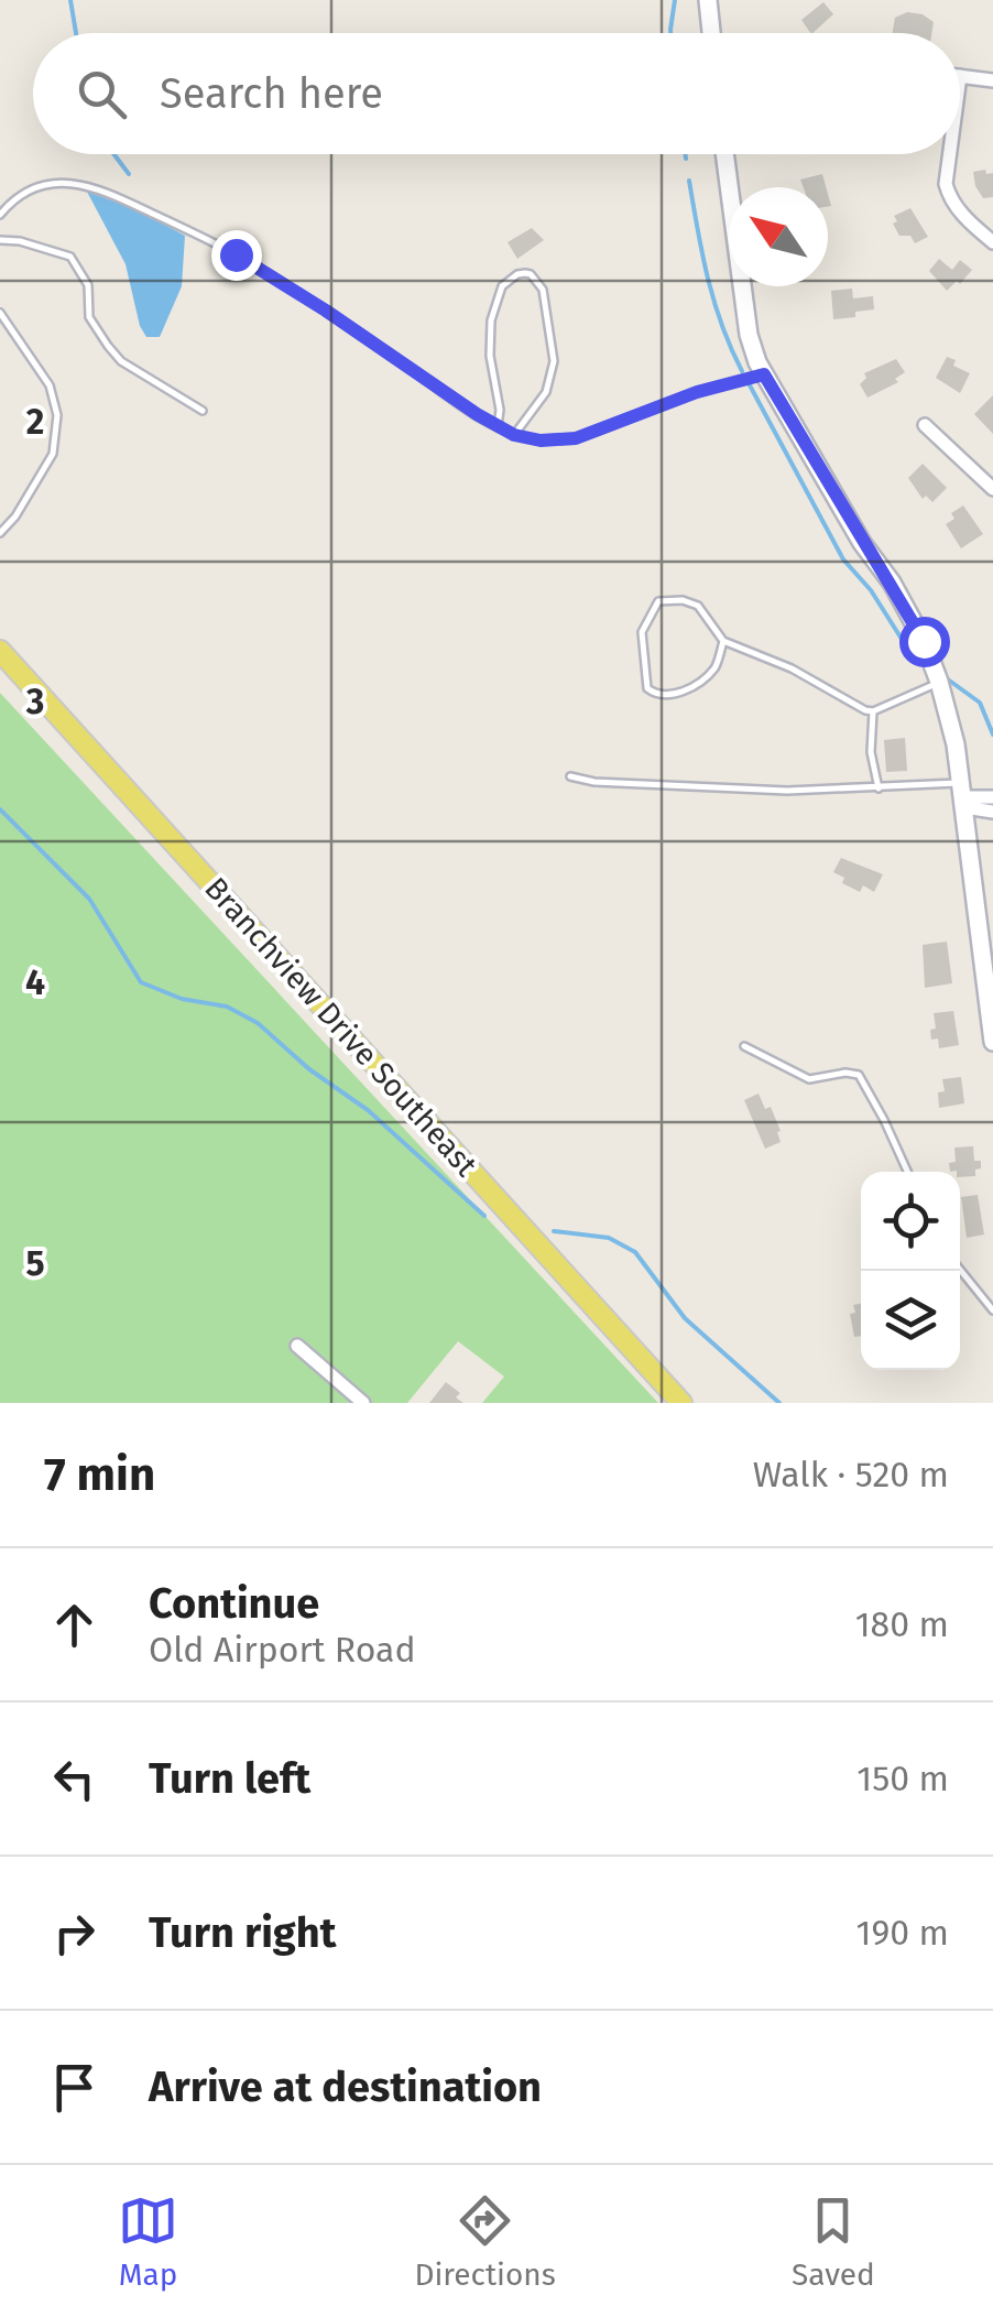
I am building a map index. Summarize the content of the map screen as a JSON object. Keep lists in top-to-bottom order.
{
  "streets": {
    "main road": ["Branchview Drive Southeast"]
  },
  "north": "top left",
  "page": {
    "search": "Search here",
    "heading": ["7 min", "Walk · 520 m"],
    "list": [
      ["Continue", "Old Airport Road", "180 m"],
      ["Turn left", "150 m"],
      ["Turn right", "190 m"],
      "Arrive at destination"
    ],
    "nav": ["Map", "Directions", "Saved"]
  },
  "grid": {
    "rows": [
      "2",
      "3",
      "4",
      "5"
    ]
  }
}
